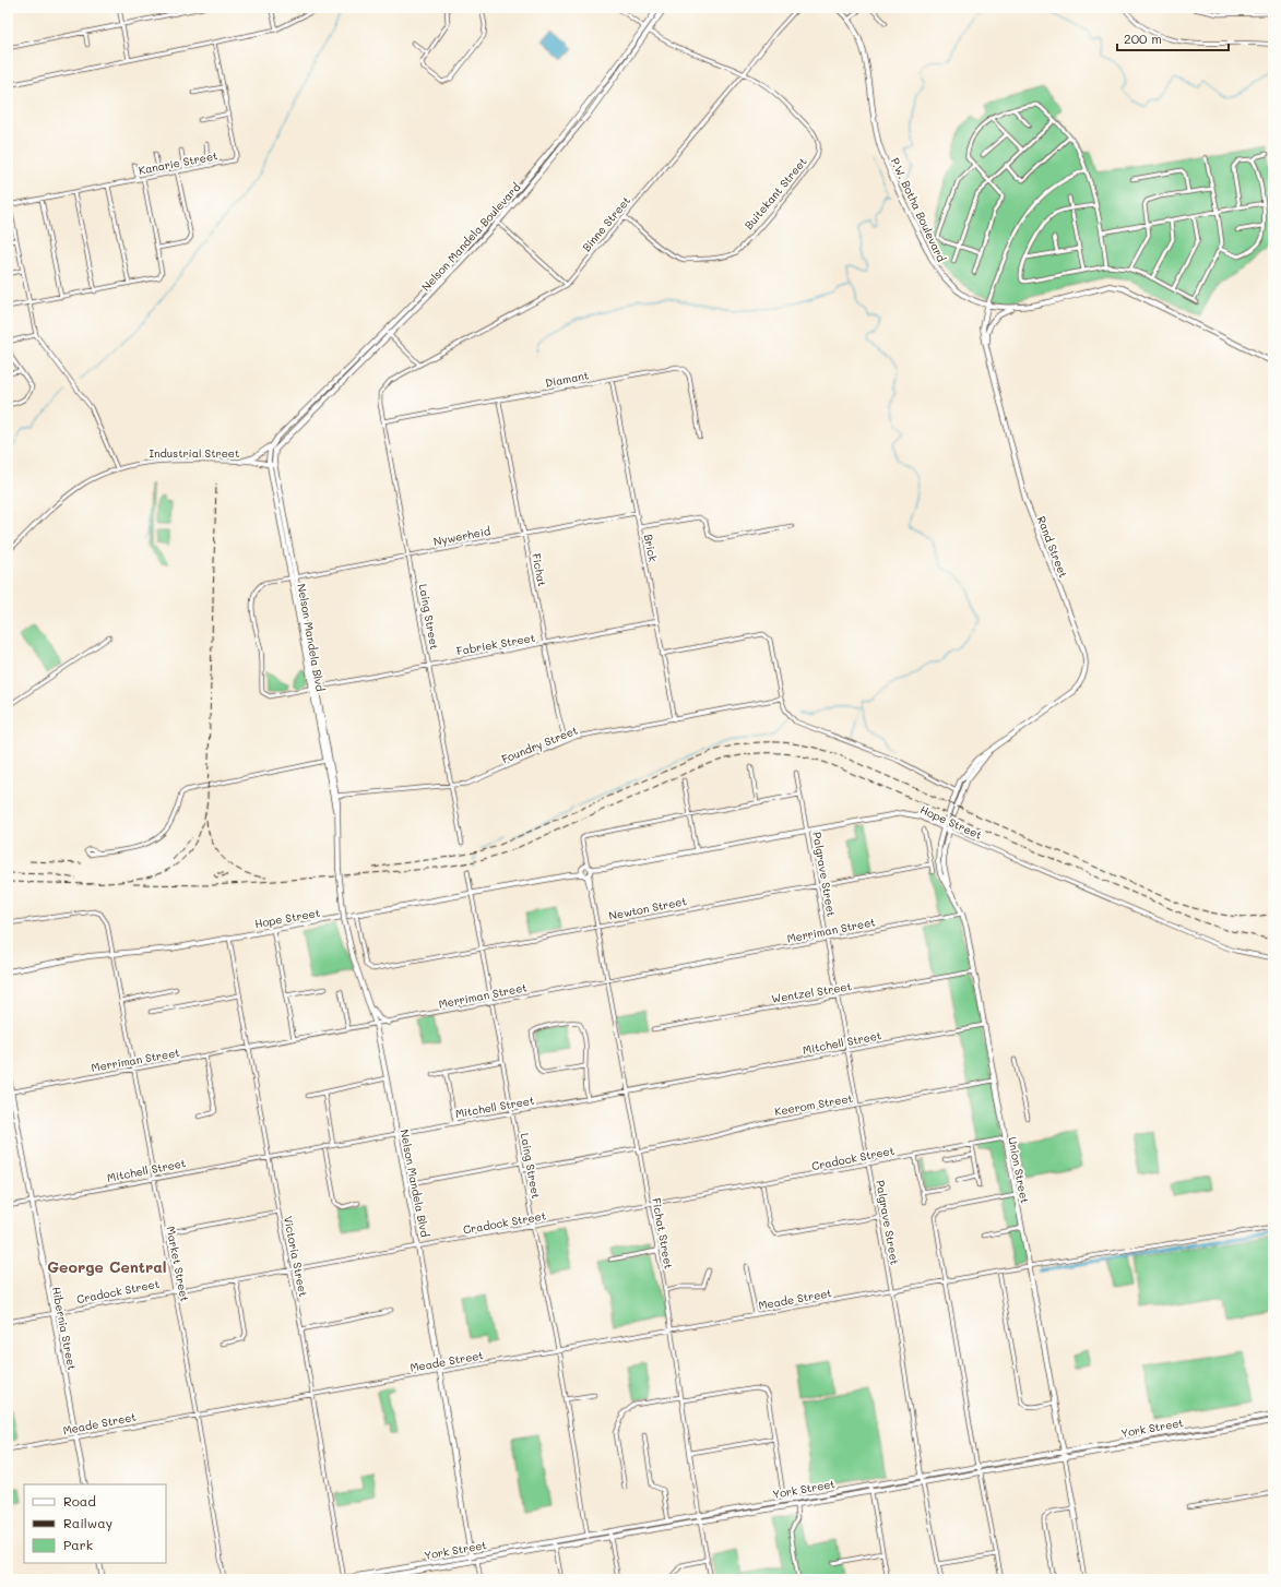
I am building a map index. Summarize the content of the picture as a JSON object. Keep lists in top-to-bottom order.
{
  "streets": {
    "street": [
      "Kanarie Street",
      "Buitekant Street",
      "P.W. Botha Boulevard",
      "Binne Street",
      "Nelson Mandela Boulevard",
      "Diamant",
      "Industrial Street",
      "Nywerheid",
      "Rand Street",
      "Brick",
      "Fichat",
      "Laing Street",
      "Nelson Mandela Blvd",
      "Fabriek Street",
      "Foundry Street",
      "Hope Street",
      "Palgrave Street",
      "Newton Street",
      "Merriman Street",
      "Wentzel Street",
      "Mitchell Street",
      "Keerom Street",
      "Cradock Street",
      "Union Street",
      "Fichat Street",
      "Victoria Street",
      "Market Street",
      "Meade Street",
      "Hibernia Street",
      "York Street"
    ]
  },
  "crossings": [
    ["Buitekant Street", "Binne Street"],
    ["Buitekant Street", "Nelson Mandela Boulevard"],
    ["P.W. Botha Boulevard", "Rand Street"],
    ["Binne Street", "Laing Street"],
    ["Nelson Mandela Boulevard", "Industrial Street"],
    ["Nelson Mandela Boulevard", "Nelson Mandela Blvd"],
    ["Diamant", "Brick"],
    ["Diamant", "Fichat"],
    ["Diamant", "Laing Street"],
    ["Industrial Street", "Nelson Mandela Blvd"],
    ["Nywerheid", "Brick"],
    ["Nywerheid", "Fichat"],
    ["Nywerheid", "Laing Street"],
    ["Nywerheid", "Nelson Mandela Blvd"],
    ["Nywerheid", "Fabriek Street"],
    ["Rand Street", "Union Street"],
    ["Brick", "Fabriek Street"],
    ["Brick", "Foundry Street"],
    ["Fichat", "Fabriek Street"],
    ["Fichat", "Foundry Street"],
    ["Laing Street", "Fabriek Street"],
    ["Laing Street", "Foundry Street"],
    ["Laing Street", "Hope Street"],
    ["Laing Street", "Newton Street"],
    ["Laing Street", "Merriman Street"],
    ["Laing Street", "Mitchell Street"],
    ["Laing Street", "Keerom Street"],
    ["Laing Street", "Cradock Street"],
    ["Laing Street", "Meade Street"],
    ["Laing Street", "York Street"],
    ["Nelson Mandela Blvd", "Fabriek Street"],
    ["Nelson Mandela Blvd", "Foundry Street"],
    ["Nelson Mandela Blvd", "Merriman Street"],
    ["Nelson Mandela Blvd", "Mitchell Street"],
    ["Nelson Mandela Blvd", "Cradock Street"],
    ["Nelson Mandela Blvd", "Meade Street"],
    ["Nelson Mandela Blvd", "York Street"],
    ["Hope Street", "Palgrave Street"],
    ["Hope Street", "Newton Street"],
    ["Hope Street", "Union Street"],
    ["Hope Street", "Fichat Street"],
    ["Hope Street", "Victoria Street"],
    ["Hope Street", "Market Street"],
    ["Palgrave Street", "Newton Street"],
    ["Palgrave Street", "Merriman Street"],
    ["Palgrave Street", "Wentzel Street"],
    ["Palgrave Street", "Mitchell Street"],
    ["Palgrave Street", "Keerom Street"],
    ["Palgrave Street", "Cradock Street"],
    ["Palgrave Street", "Meade Street"],
    ["Palgrave Street", "York Street"],
    ["Newton Street", "Fichat Street"],
    ["Merriman Street", "Union Street"],
    ["Merriman Street", "Fichat Street"],
    ["Merriman Street", "Victoria Street"],
    ["Merriman Street", "Market Street"],
    ["Merriman Street", "Hibernia Street"],
    ["Wentzel Street", "Union Street"],
    ["Mitchell Street", "Union Street"],
    ["Mitchell Street", "Fichat Street"],
    ["Mitchell Street", "Victoria Street"],
    ["Mitchell Street", "Market Street"],
    ["Mitchell Street", "Hibernia Street"],
    ["Keerom Street", "Union Street"],
    ["Keerom Street", "Fichat Street"],
    ["Cradock Street", "Union Street"],
    ["Cradock Street", "Fichat Street"],
    ["Cradock Street", "Victoria Street"],
    ["Cradock Street", "Market Street"],
    ["Cradock Street", "Hibernia Street"],
    ["Union Street", "Meade Street"],
    ["Union Street", "York Street"],
    ["Fichat Street", "Meade Street"],
    ["Fichat Street", "York Street"],
    ["Victoria Street", "Meade Street"],
    ["Victoria Street", "York Street"],
    ["Market Street", "Meade Street"],
    ["Meade Street", "Hibernia Street"]
  ],
  "districts": ["George Central"],
  "legend": ["Road", "Railway", "Park"],
  "scale_bar": "200 m"
}
